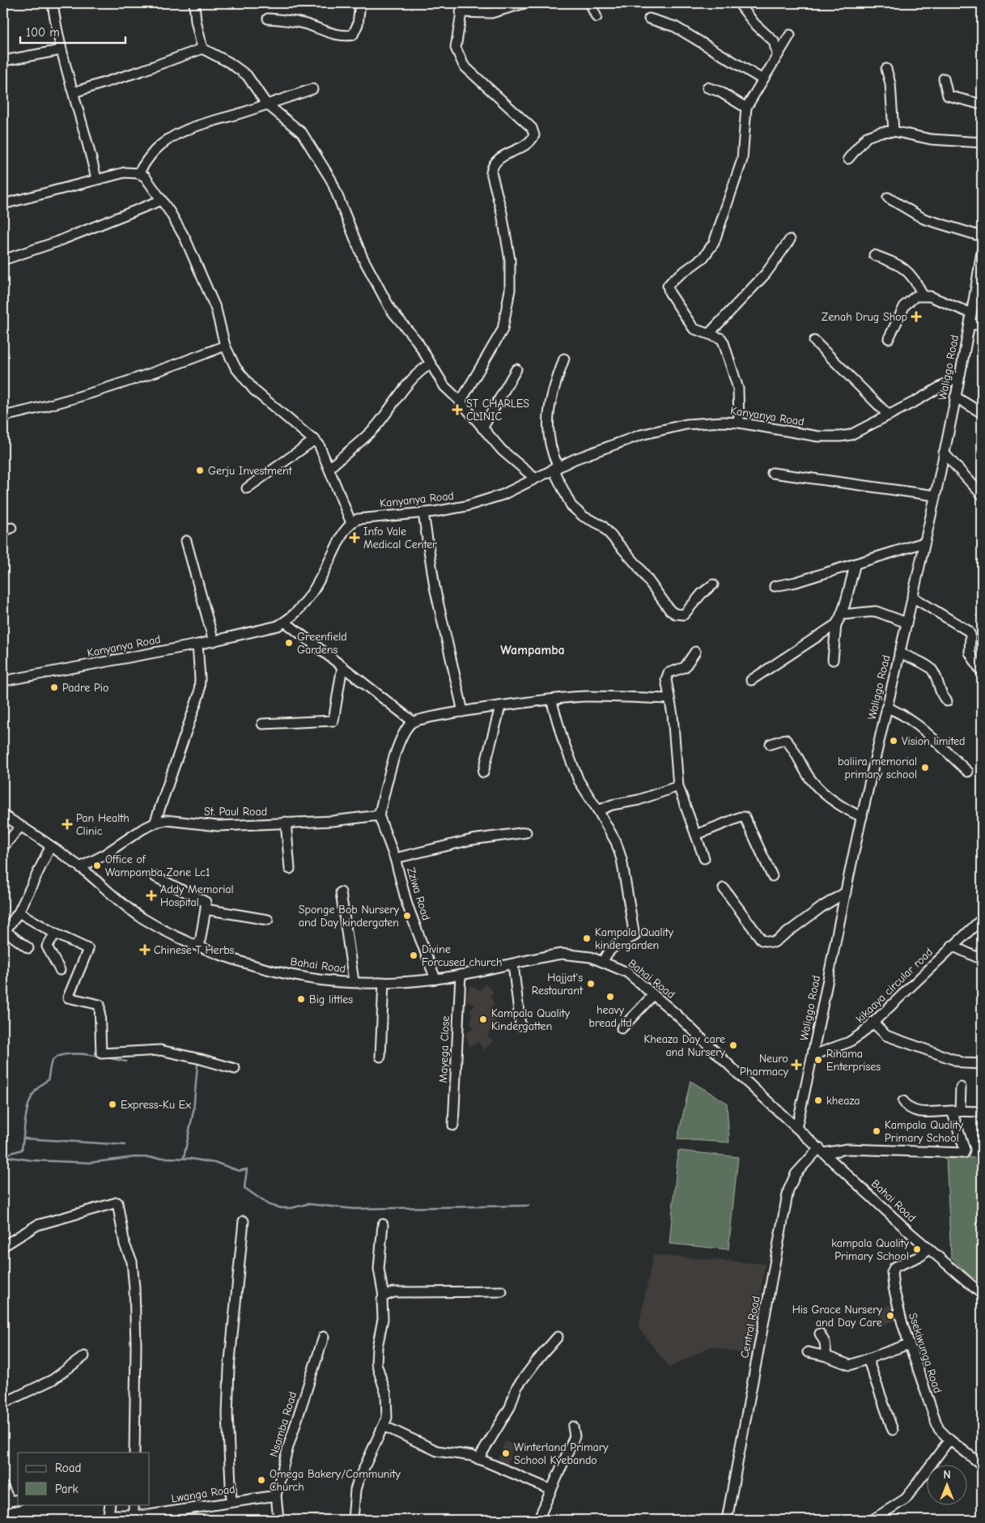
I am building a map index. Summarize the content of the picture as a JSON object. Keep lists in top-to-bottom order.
{
  "streets": {
    "street": [
      "Waliggo Road",
      "Kanyanya Road",
      "St. Paul Road",
      "Zziwa Road",
      "Bahai Road",
      "kikaaya circular road",
      "Mayega Close",
      "Central Road",
      "Ssekiwunga Road",
      "Nsamba Road",
      "Lwanga Road"
    ]
  },
  "crossings": [
    ["Waliggo Road", "Kanyanya Road"],
    ["Waliggo Road", "Bahai Road"],
    ["Waliggo Road", "kikaaya circular road"],
    ["St. Paul Road", "Zziwa Road"],
    ["St. Paul Road", "Bahai Road"],
    ["Zziwa Road", "Bahai Road"],
    ["Bahai Road", "Mayega Close"],
    ["Bahai Road", "Central Road"],
    ["Bahai Road", "Ssekiwunga Road"],
    ["Nsamba Road", "Lwanga Road"]
  ],
  "districts": ["Wampamba"],
  "places": {
    "health": [
      "Zenah Drug Shop",
      "ST CHARLES CLINIC",
      "Info Vale Medical Center",
      "Pan Health Clinic",
      "Addy Memorial Hospital",
      "Chinese T Herbs",
      "Neuro Pharmacy"
    ],
    "other": [
      "Gerju Investment",
      "Greenfield Gardens",
      "Padre Pio",
      "Vision limited",
      "baliira memorial primary school",
      "Office of Wampamba Zone Lc1",
      "Sponge Bob Nursery and Day kindergaten",
      "Kampala Quality kindergarden",
      "Divine Forcused church",
      "Hajjat's Restaurant",
      "heavy bread ltd",
      "Big littles",
      "Kampala Quality Kindergatten",
      "Kheaza Day care and Nursery",
      "Rihama Enterprises",
      "kheaza",
      "Express-Ku Ex",
      "Kampala Quality Primary School",
      "kampala Quality Primary School",
      "His Grace Nursery and Day Care",
      "Winterland Primary School Kyebando",
      "Omega Bakery/Community Church"
    ]
  },
  "legend": ["Road", "Park"],
  "scale_bar": "100 m",
  "north": "top"
}
